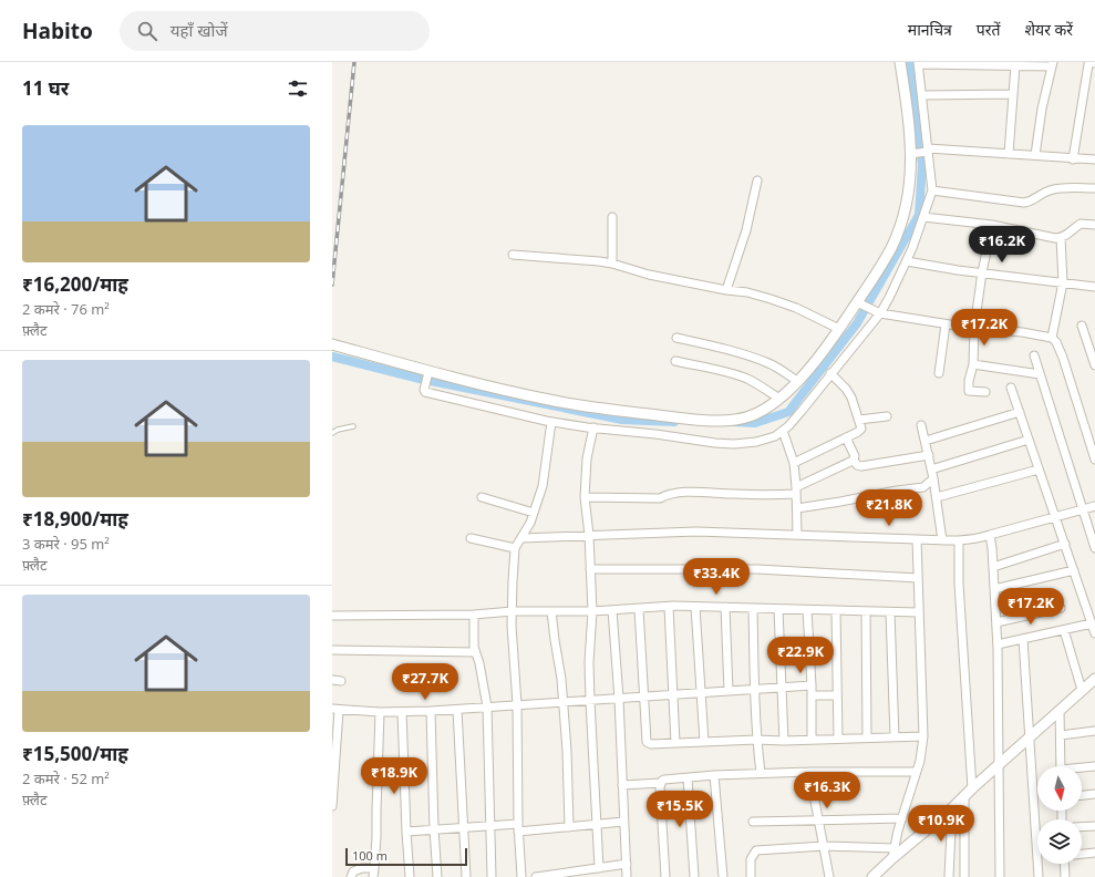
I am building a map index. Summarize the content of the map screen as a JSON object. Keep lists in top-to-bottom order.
{
  "scale_bar": "100 m",
  "north": "bottom",
  "page": {
    "header": "Habito",
    "search": "यहाँ खोजें",
    "nav": ["मानचित्र", "परतें", "शेयर करें"],
    "heading": "11 घर",
    "list": [
      {
        "name": "₹16,200/माह",
        "note": "2 कमरे · 76 m² · फ़्लैट"
      },
      {
        "name": "₹18,900/माह",
        "note": "3 कमरे · 95 m² · फ़्लैट"
      },
      {
        "name": "₹15,500/माह",
        "note": "2 कमरे · 52 m² · फ़्लैट"
      }
    ],
    "price": [
      "₹16.2K",
      "₹17.2K",
      "₹21.8K",
      "₹33.4K",
      "₹17.2K",
      "₹22.9K",
      "₹27.7K",
      "₹18.9K",
      "₹16.3K",
      "₹15.5K",
      "₹10.9K"
    ],
    "scale": "100 m"
  }
}
